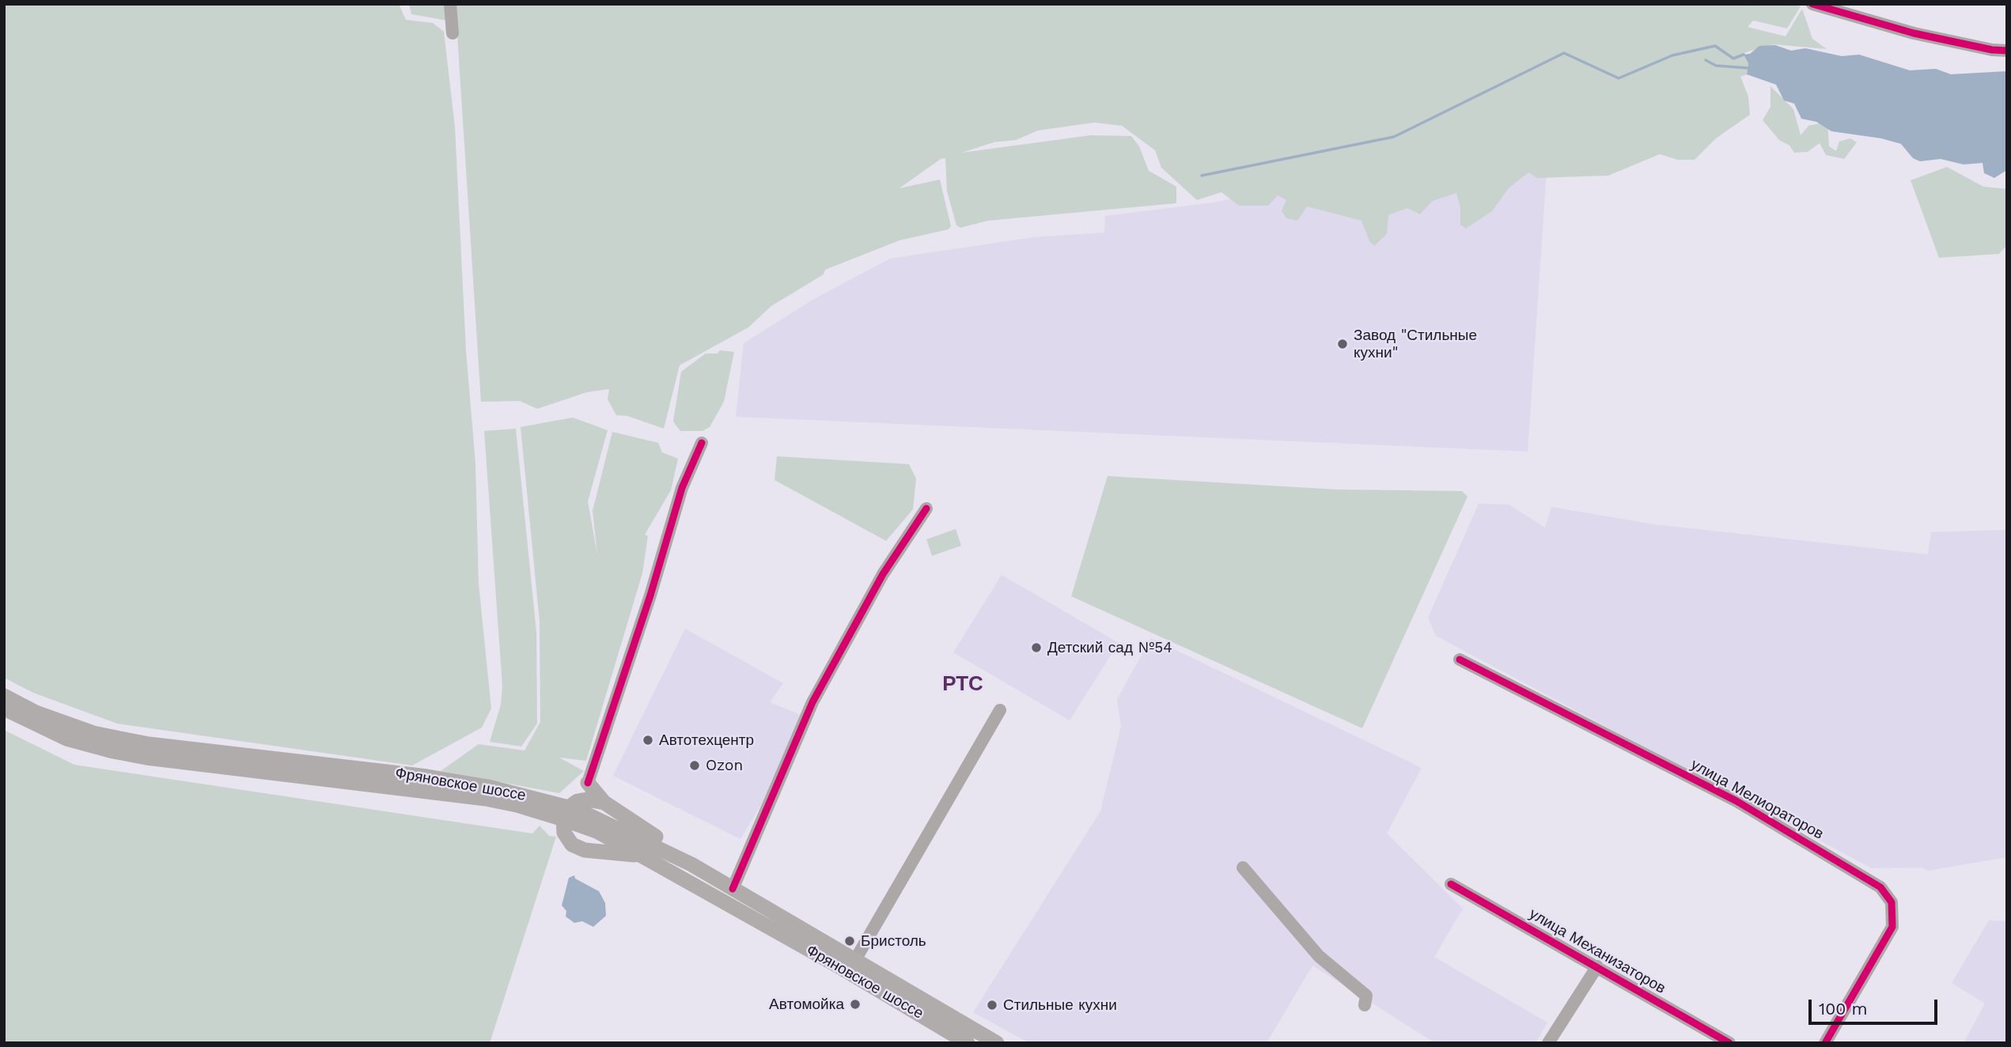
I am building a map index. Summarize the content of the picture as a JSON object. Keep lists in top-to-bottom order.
{
  "streets": {
    "main road": ["Фряновское шоссе"],
    "street": ["улица Мелиораторов", "улица Механизаторов"]
  },
  "districts": ["РТС"],
  "places": [
    "Завод \"Стильные кухни\"",
    "Детский сад №54",
    "Автотехцентр",
    "Ozon",
    "Бристоль",
    "Автомойка",
    "Стильные кухни"
  ],
  "scale_bar": "100 m"
}
